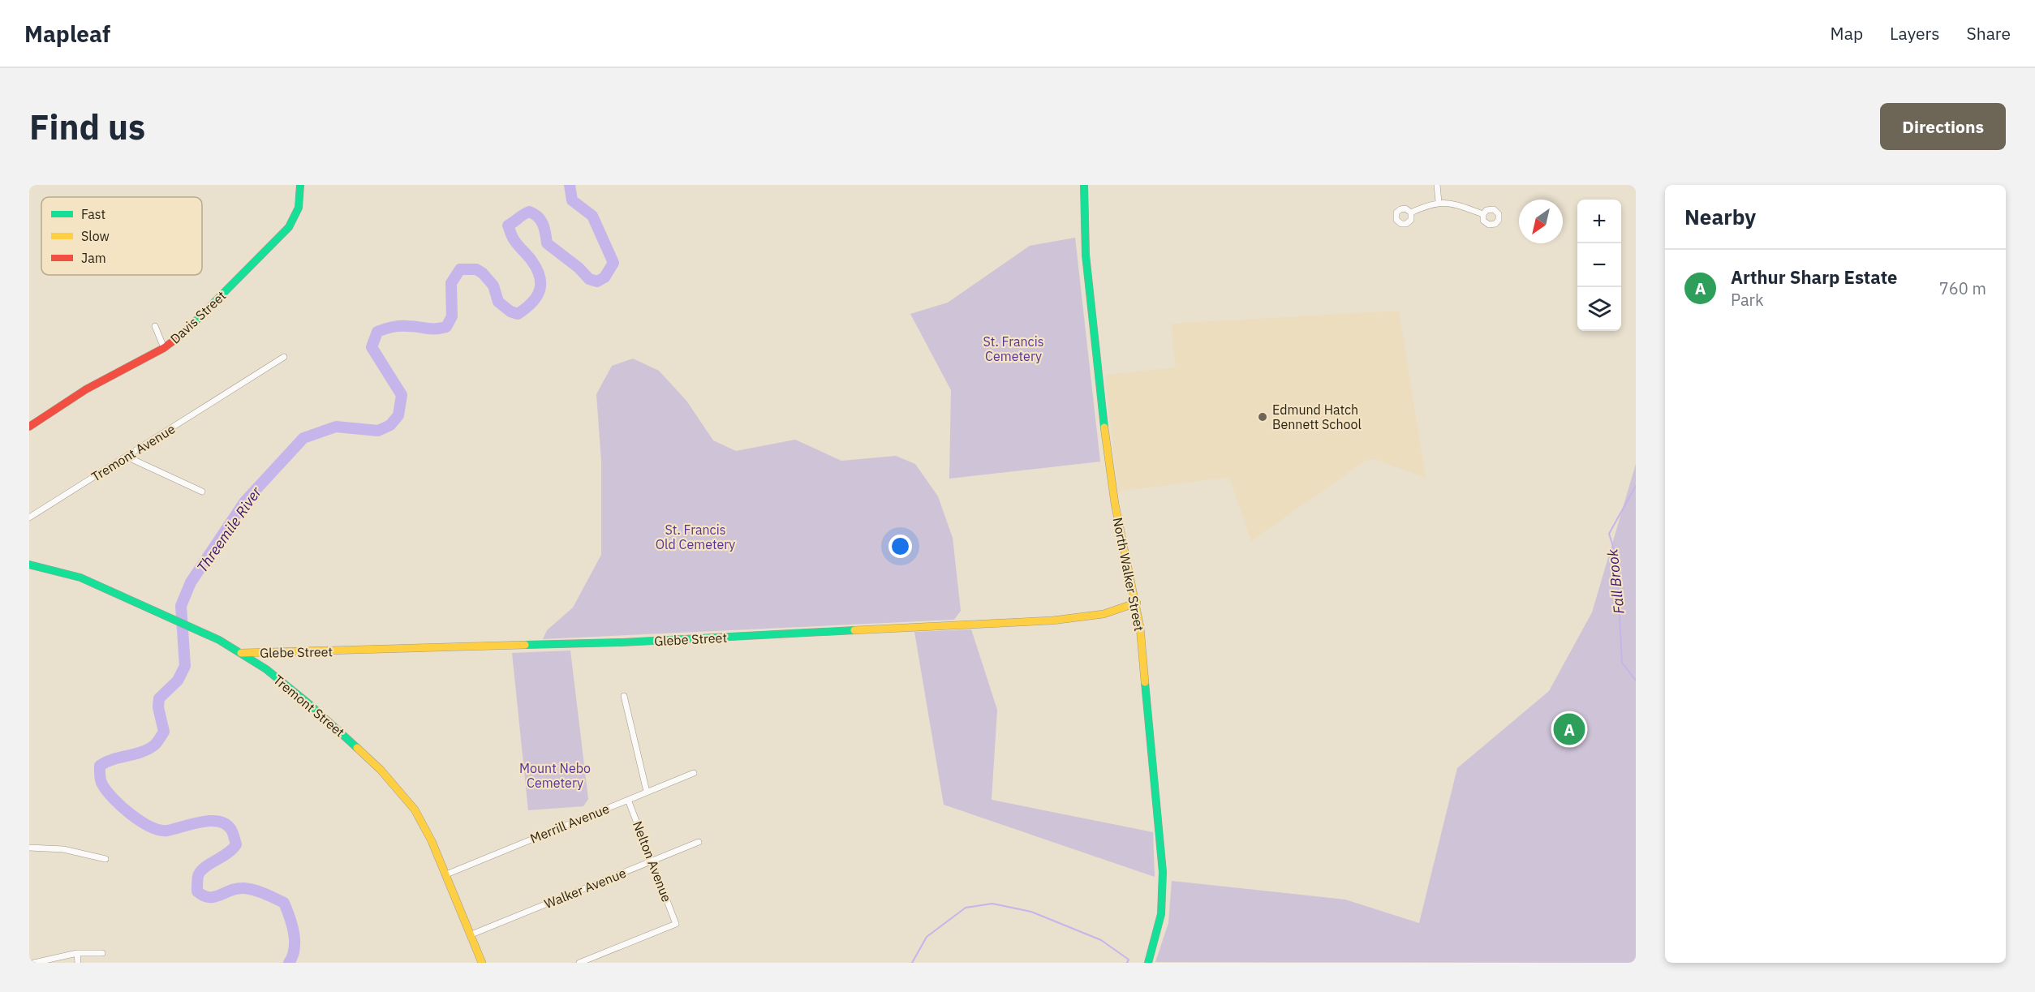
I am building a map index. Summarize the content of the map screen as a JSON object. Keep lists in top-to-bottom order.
{
  "streets": {
    "main road": [
      "Davis Street",
      "North Walker Street",
      "Glebe Street",
      "Tremont Street"
    ],
    "street": [
      "Tremont Avenue",
      "Merrill Avenue",
      "Nelton Avenue",
      "Walker Avenue"
    ]
  },
  "crossings": [
    ["North Walker Street", "Glebe Street"],
    ["Glebe Street", "Tremont Street"],
    ["Tremont Street", "Merrill Avenue"],
    ["Tremont Street", "Walker Avenue"],
    ["Merrill Avenue", "Nelton Avenue"],
    ["Nelton Avenue", "Walker Avenue"]
  ],
  "water": ["Threemile River", "Fall Brook"],
  "parks": ["St. Francis Cemetery", "St. Francis Old Cemetery", "Mount Nebo Cemetery"],
  "places": ["Edmund Hatch Bennett School"],
  "legend": ["Fast", "Slow", "Jam"],
  "north": "bottom left",
  "page": {
    "header": "Mapleaf",
    "nav": ["Map", "Layers", "Share"],
    "buttons": "Directions",
    "title": "Find us",
    "heading": "Nearby",
    "map_buttons": ["+", "−"],
    "list": [
      {
        "mark": "A",
        "name": "Arthur Sharp Estate",
        "note": "Park",
        "value": "760 m"
      }
    ],
    "pins": "A"
  }
}
